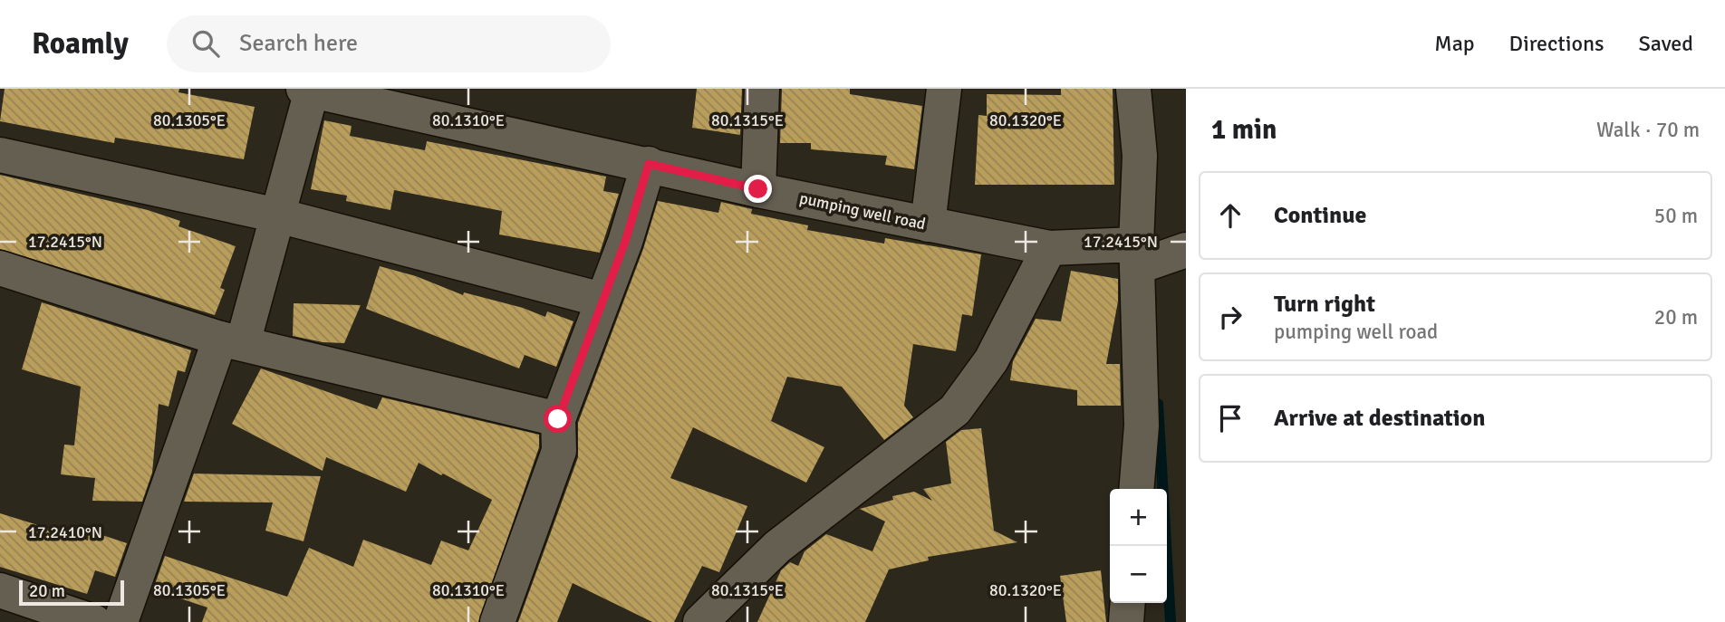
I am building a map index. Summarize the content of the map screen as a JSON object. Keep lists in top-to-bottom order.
{
  "streets": {
    "street": ["pumping well road"]
  },
  "scale_bar": "20 m",
  "page": {
    "header": "Roamly",
    "search": "Search here",
    "nav": ["Map", "Directions", "Saved"],
    "heading": ["1 min", "Walk · 70 m"],
    "list": [
      ["Continue", "50 m"],
      ["Turn right", "pumping well road", "20 m"],
      "Arrive at destination"
    ],
    "map_buttons": ["+", "−"],
    "scale": "20 m"
  },
  "coordinates": [
    "80.1305°E",
    "80.1310°E",
    "80.1315°E",
    "80.1320°E",
    "17.2415°N",
    "17.2410°N"
  ]
}
